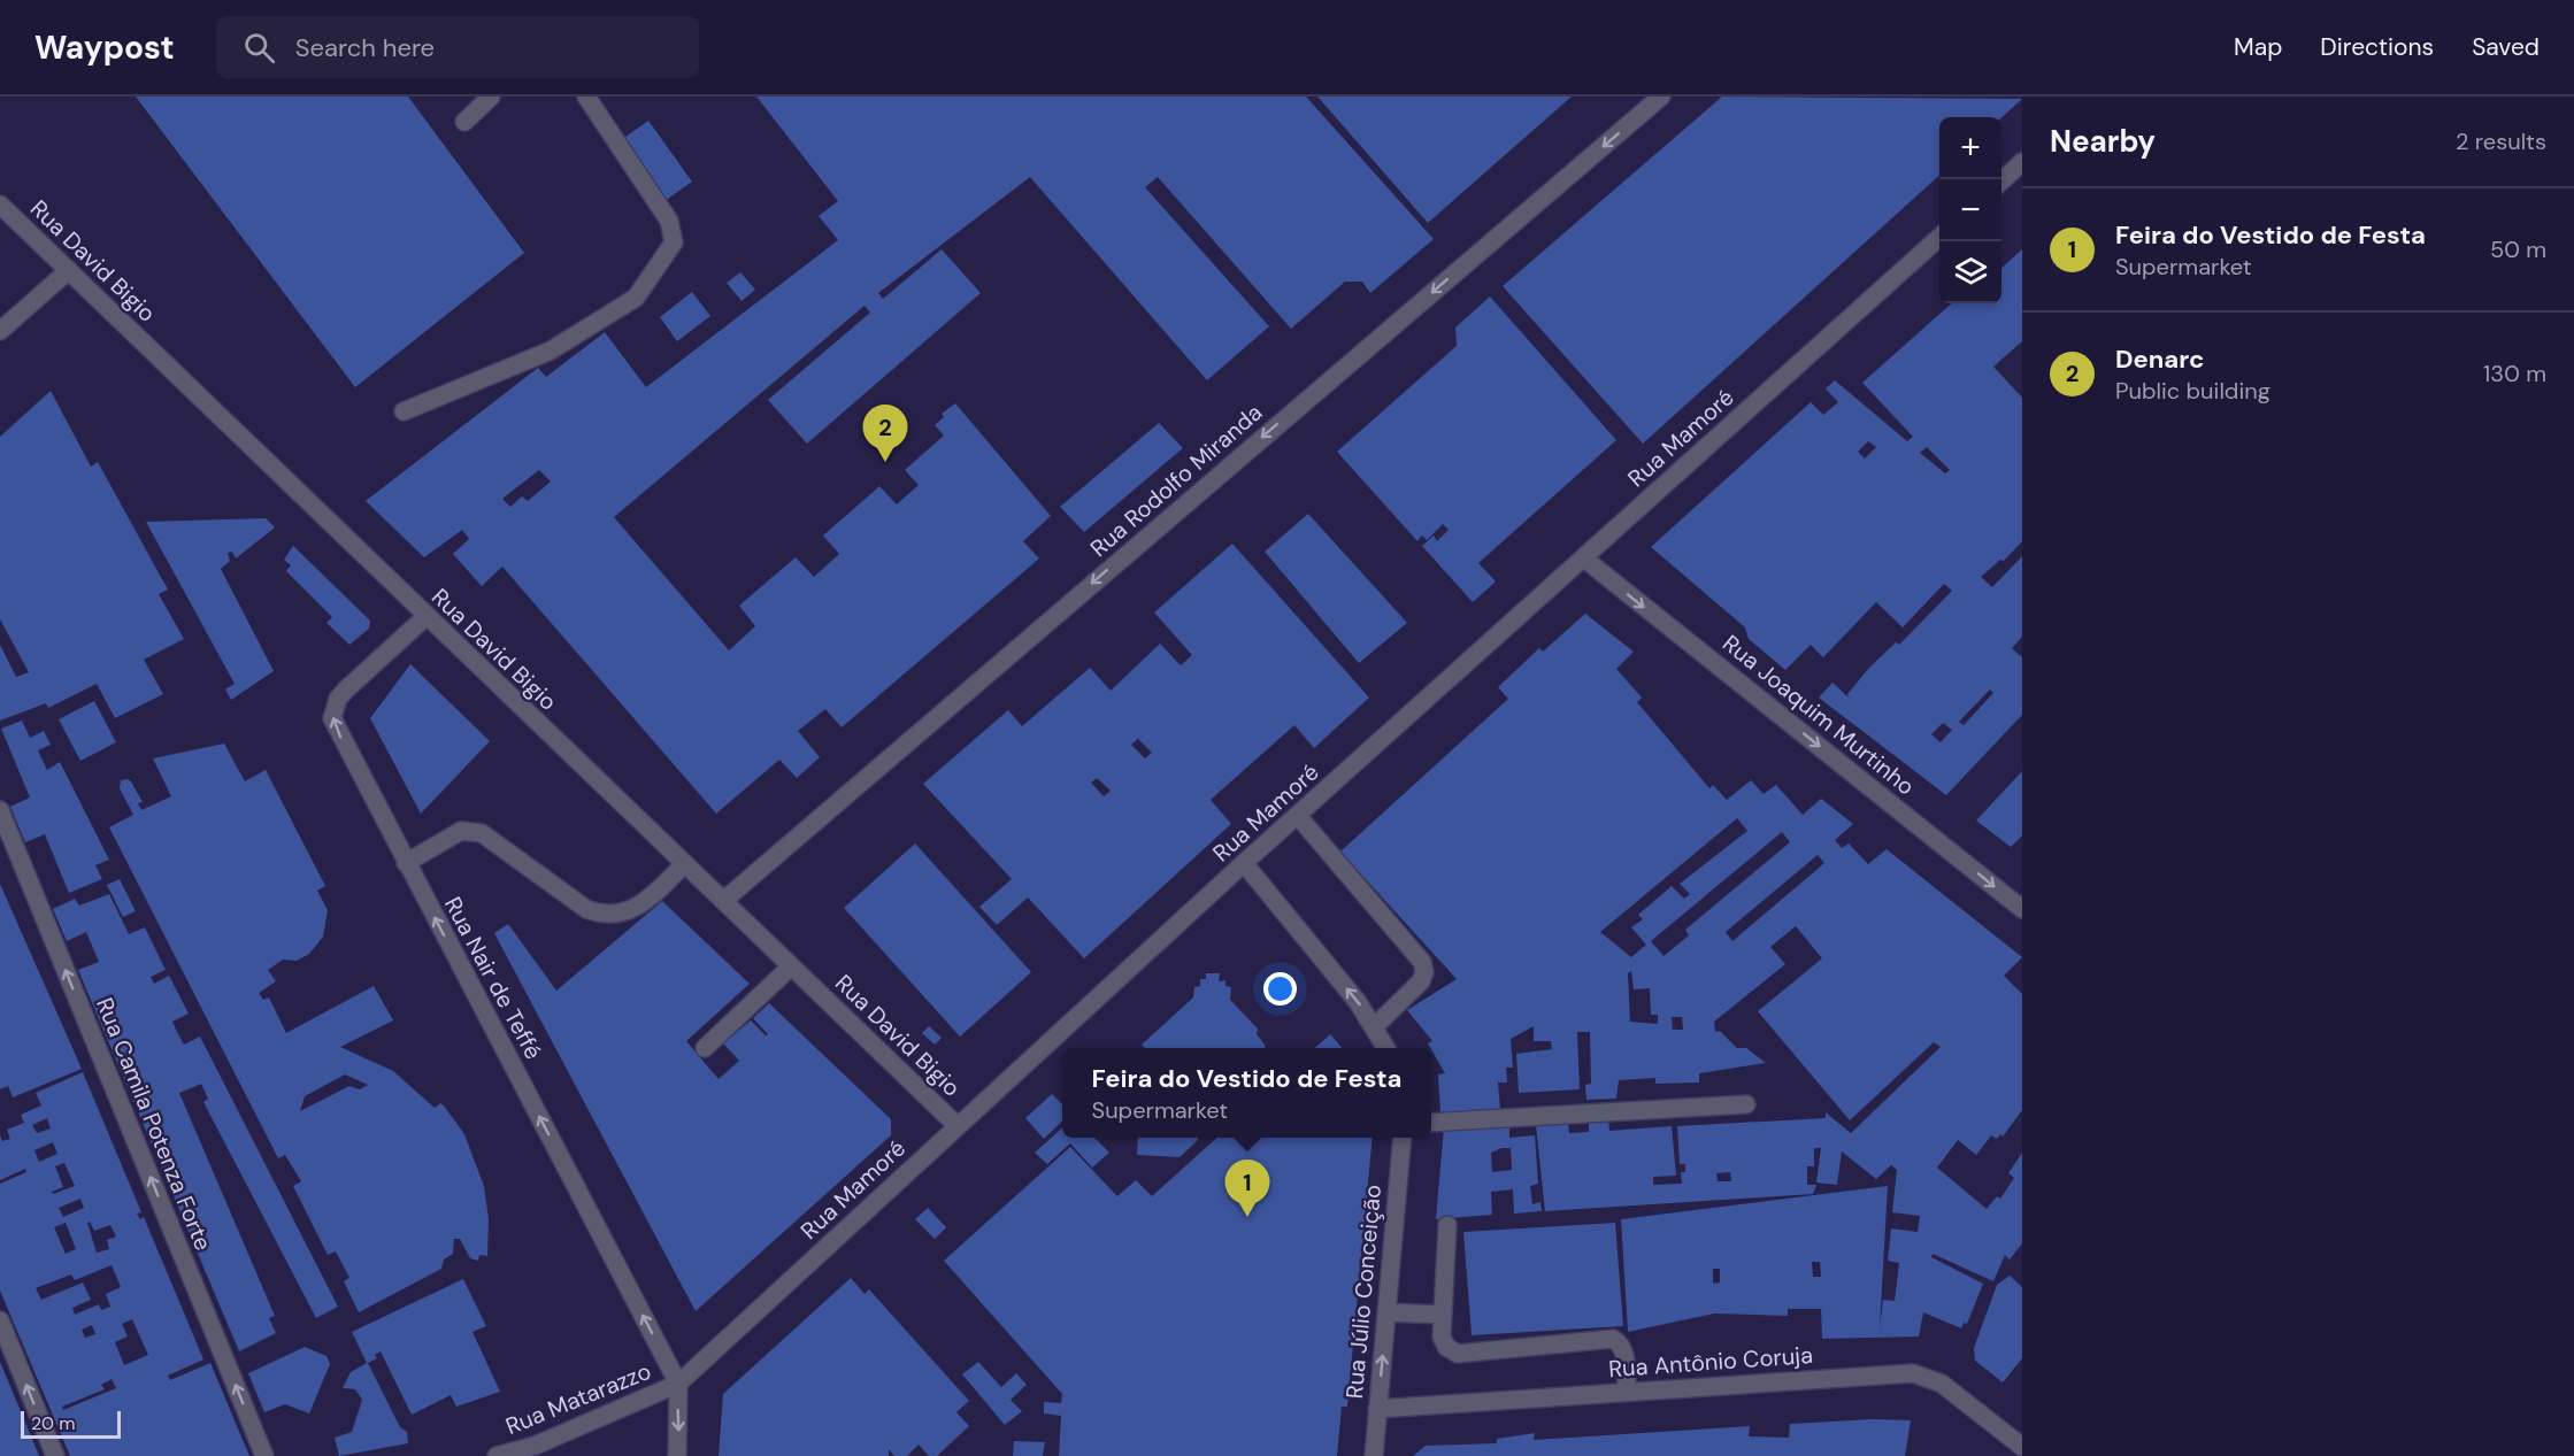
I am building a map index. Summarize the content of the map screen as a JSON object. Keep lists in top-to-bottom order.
{
  "streets": {
    "street": [
      "Rua David Bigio",
      "Rua Mamoré",
      "Rua Rodolfo Miranda",
      "Rua Joaquim Murtinho",
      "Rua Nair de Teffé",
      "Rua Camila Potenza Forte",
      "Rua Júlio Conceição",
      "Rua Antônio Coruja",
      "Rua Matarazzo"
    ]
  },
  "crossings": [
    ["Rua David Bigio", "Rua Mamoré"],
    ["Rua David Bigio", "Rua Rodolfo Miranda"],
    ["Rua David Bigio", "Rua Nair de Teffé"],
    ["Rua Mamoré", "Rua Joaquim Murtinho"],
    ["Rua Mamoré", "Rua Nair de Teffé"],
    ["Rua Mamoré", "Rua Matarazzo"],
    ["Rua Nair de Teffé", "Rua Matarazzo"],
    ["Rua Júlio Conceição", "Rua Antônio Coruja"]
  ],
  "one_way": [
    "Rua Rodolfo Miranda",
    "Rua Joaquim Murtinho",
    "Rua Nair de Teffé",
    "Rua Camila Potenza Forte"
  ],
  "scale_bar": "20 m",
  "page": {
    "header": "Waypost",
    "search": "Search here",
    "nav": ["Map", "Directions", "Saved"],
    "heading": ["Nearby", "2 results"],
    "map_buttons": ["+", "−"],
    "list": [
      {
        "mark": "1",
        "name": "Feira do Vestido de Festa",
        "note": "Supermarket",
        "value": "50 m"
      },
      {
        "mark": "2",
        "name": "Denarc",
        "note": "Public building",
        "value": "130 m"
      }
    ],
    "pins": ["2", "1"],
    "popup": ["Feira do Vestido de Festa", "Supermarket"],
    "scale": "20 m"
  }
}
